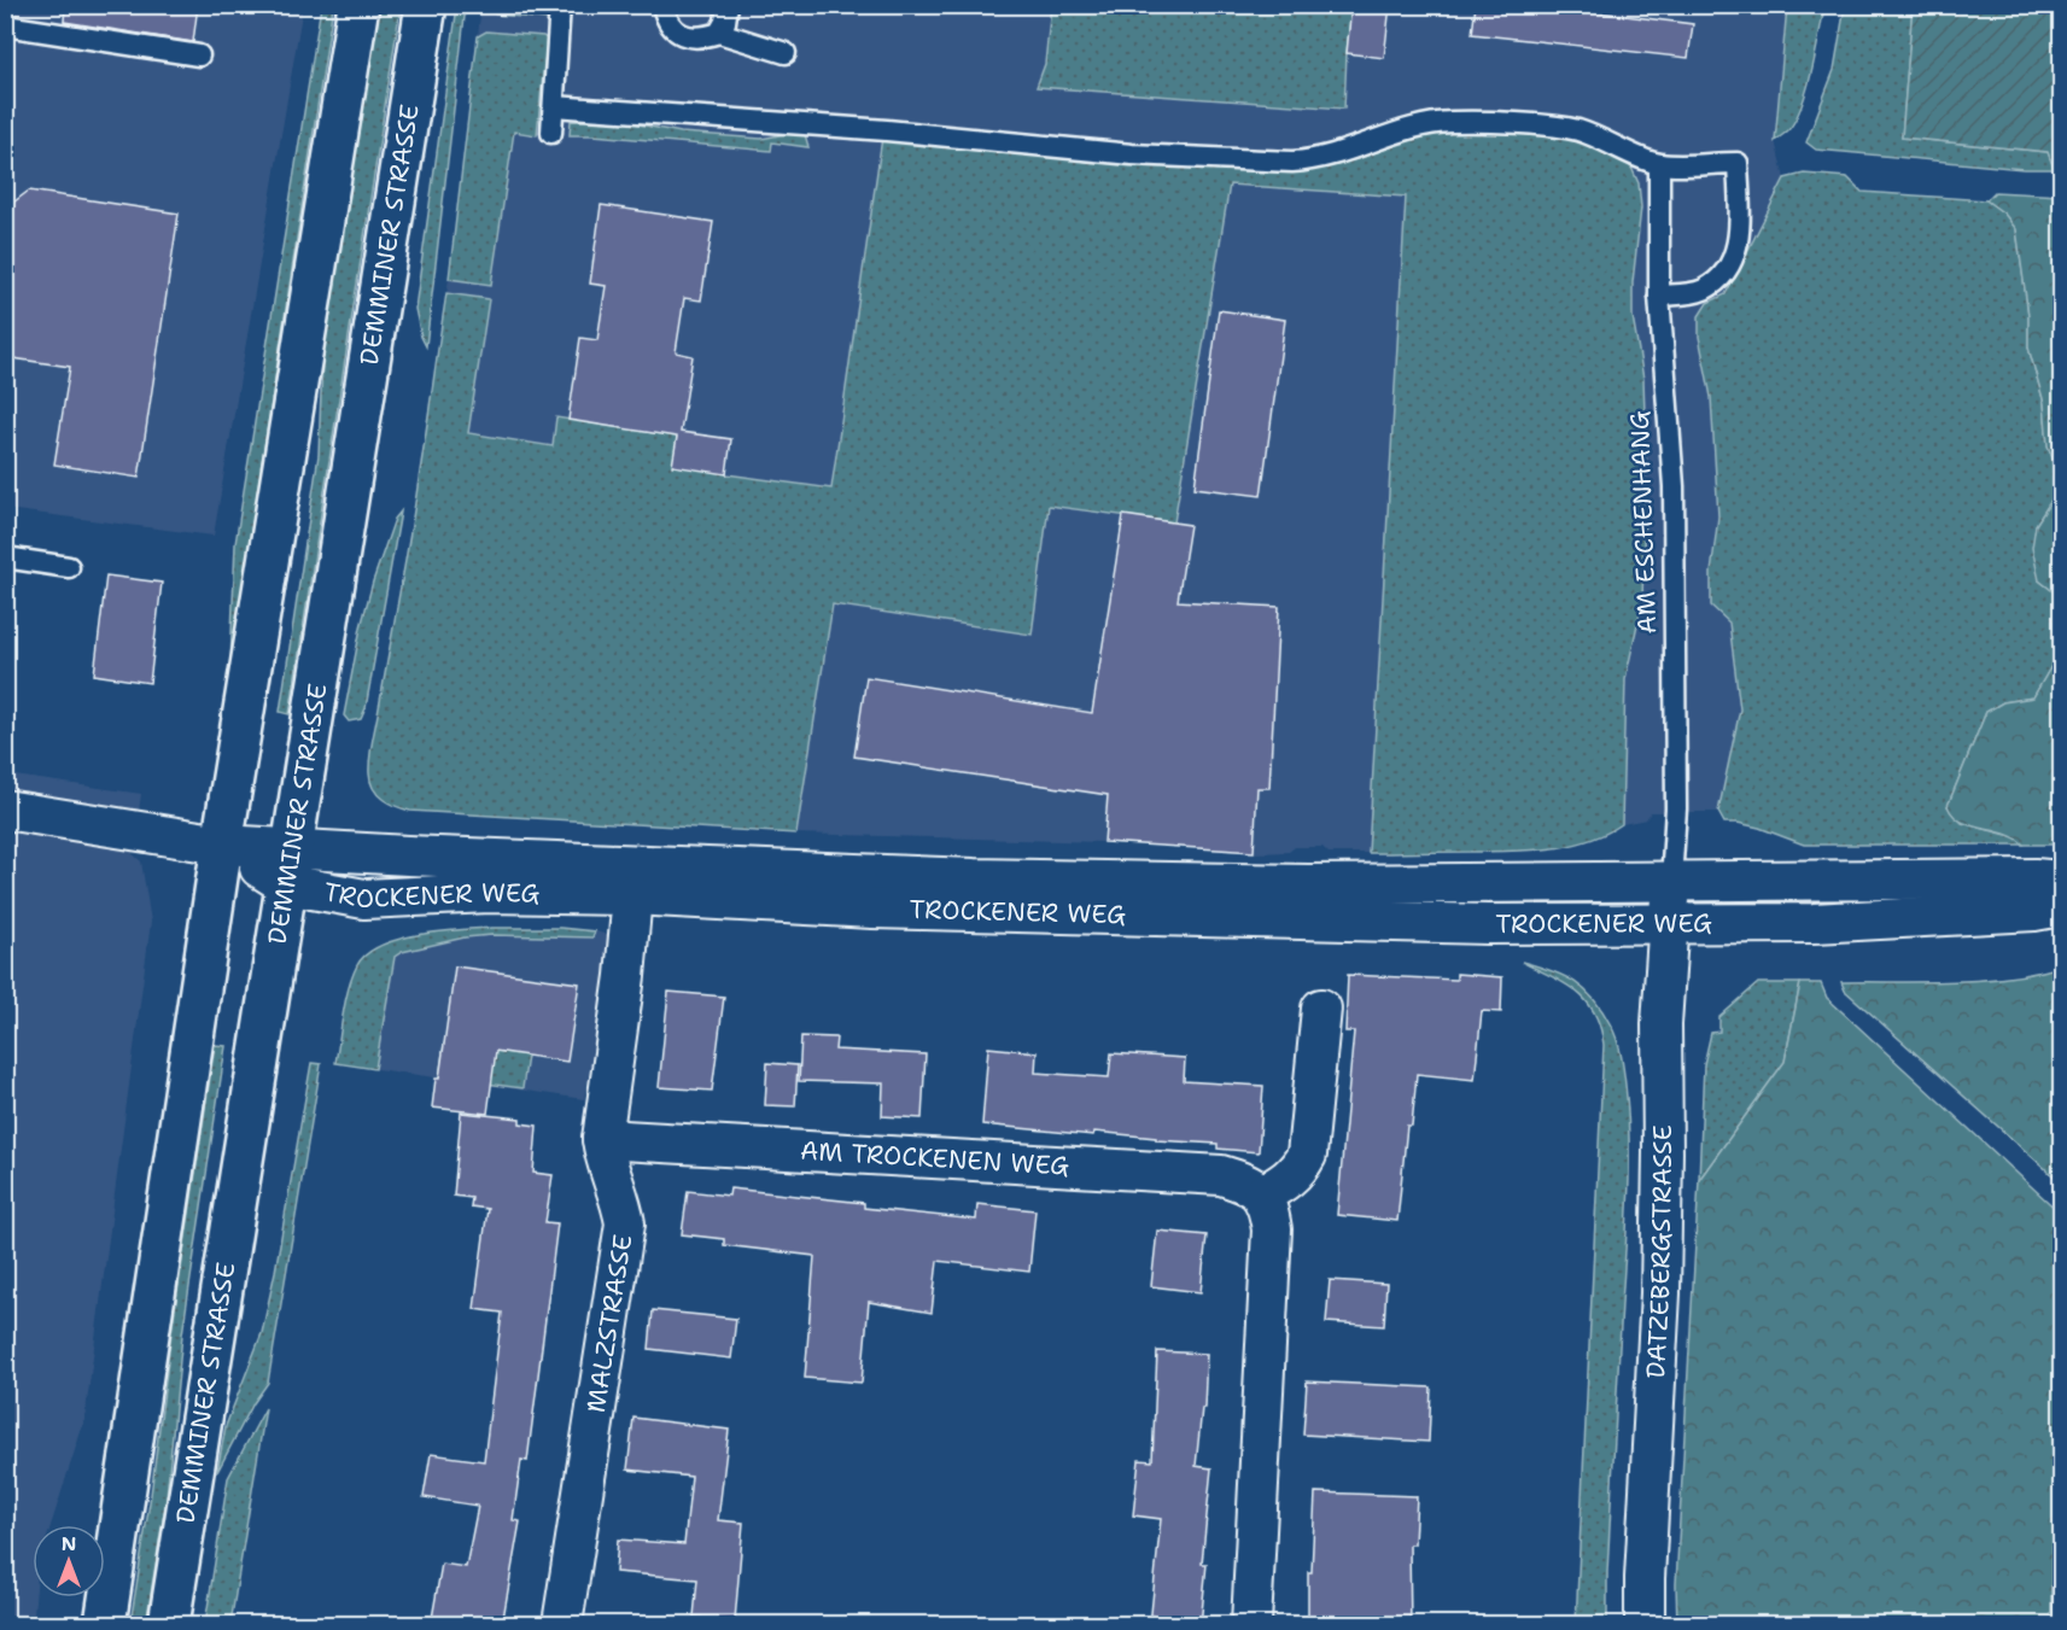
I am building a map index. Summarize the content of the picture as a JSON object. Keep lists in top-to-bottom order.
{
  "streets": {
    "main road": ["DEMMINER STRASSE"],
    "street": [
      "TROCKENER WEG",
      "AM TROCKENEN WEG",
      "DATZEBERGSTRASSE",
      "MALZSTRASSE"
    ],
    "lane": ["AM ESCHENHANG"]
  },
  "crossings": [
    ["DEMMINER STRASSE", "TROCKENER WEG"],
    ["AM ESCHENHANG", "TROCKENER WEG"],
    ["AM ESCHENHANG", "DATZEBERGSTRASSE"],
    ["TROCKENER WEG", "DATZEBERGSTRASSE"],
    ["TROCKENER WEG", "MALZSTRASSE"],
    ["AM TROCKENEN WEG", "MALZSTRASSE"]
  ],
  "north": "top"
}
